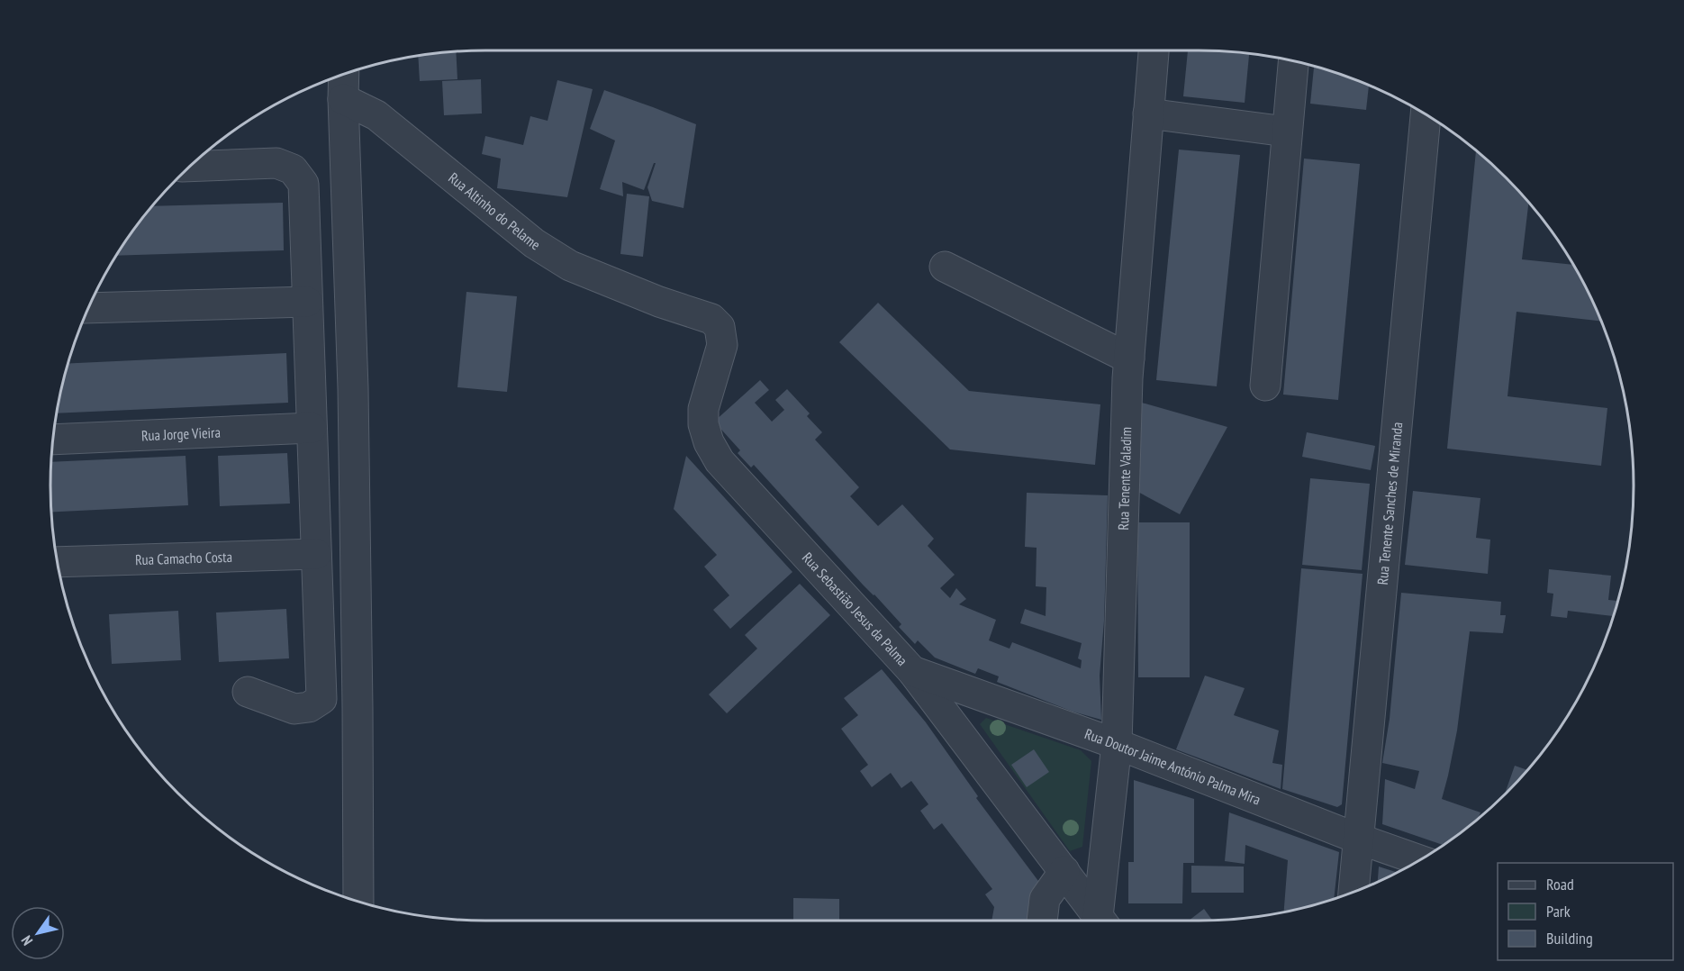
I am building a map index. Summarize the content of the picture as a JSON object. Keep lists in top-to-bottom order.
{
  "streets": {
    "street": [
      "Rua Altinho do Pelame",
      "Rua Jorge Vieira",
      "Rua Tenente Valadim",
      "Rua Tenente Sanches de Miranda",
      "Rua Camacho Costa",
      "Rua Sebastião Jesus da Palma",
      "Rua Doutor Jaime António Palma Mira"
    ]
  },
  "crossings": [
    ["Rua Altinho do Pelame", "Rua Sebastião Jesus da Palma"],
    ["Rua Tenente Valadim", "Rua Doutor Jaime António Palma Mira"],
    ["Rua Tenente Sanches de Miranda", "Rua Doutor Jaime António Palma Mira"],
    ["Rua Sebastião Jesus da Palma", "Rua Doutor Jaime António Palma Mira"]
  ],
  "legend": ["Road", "Park", "Building"],
  "north": "bottom left"
}
